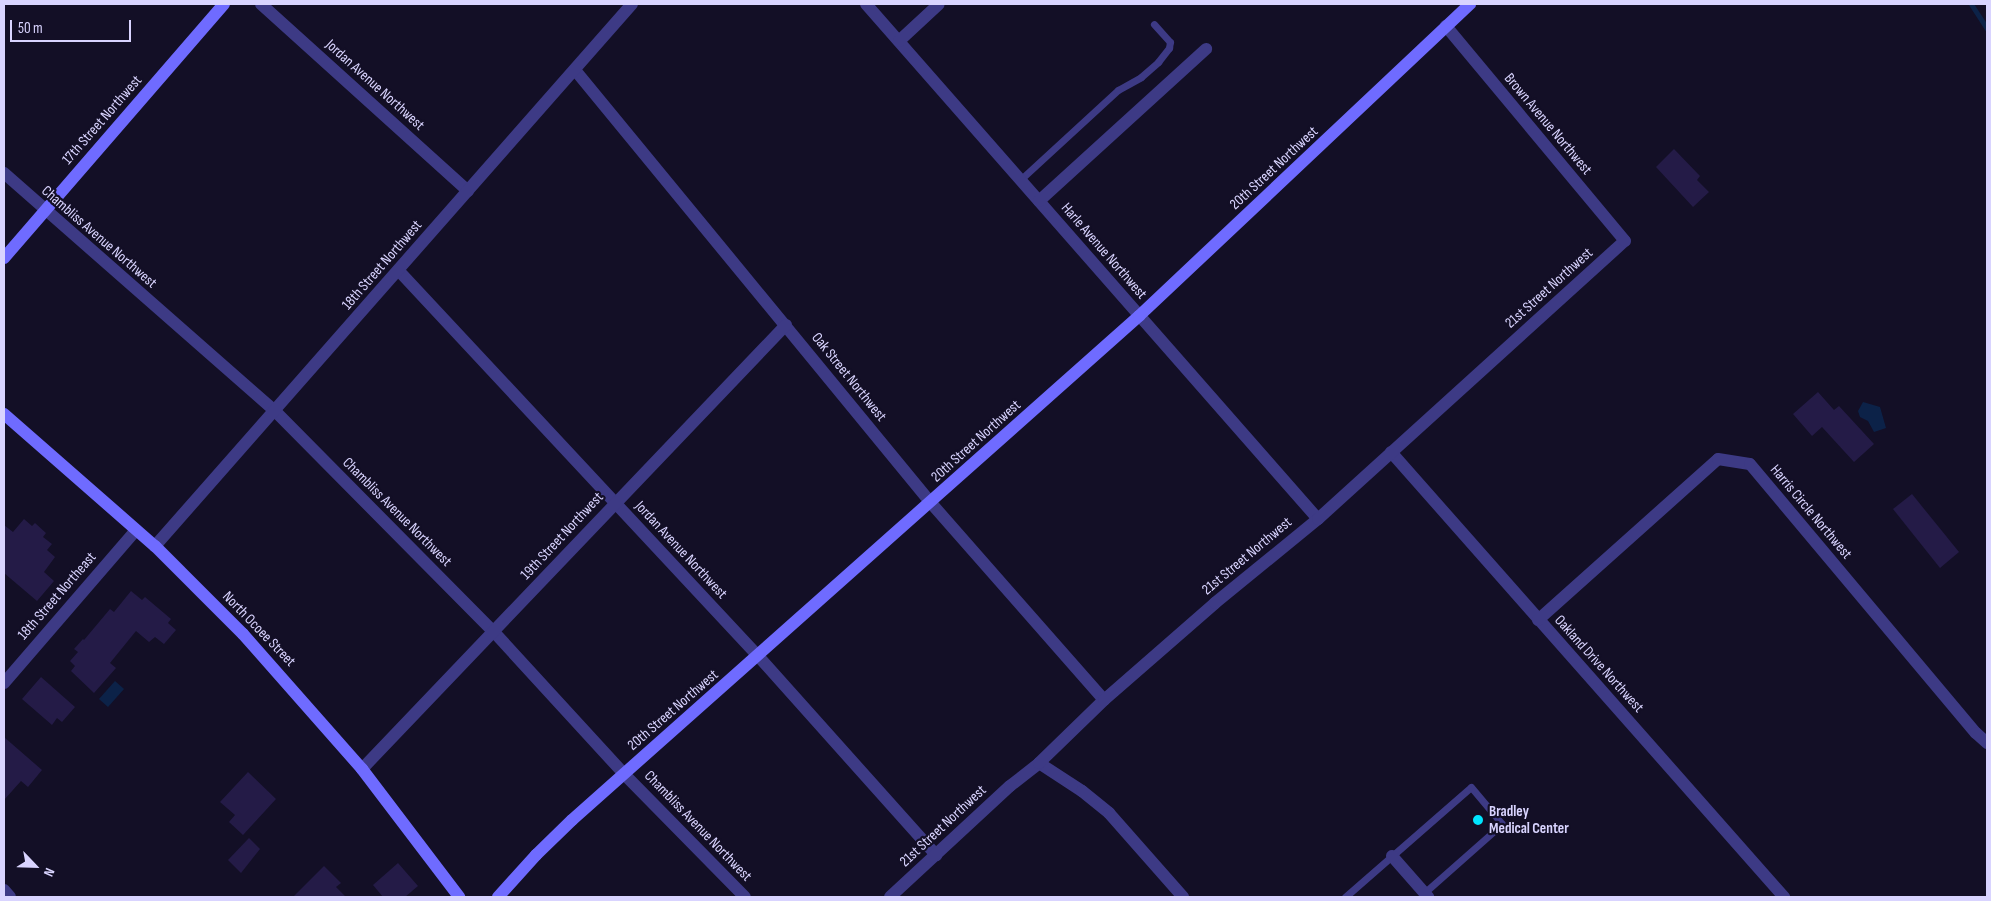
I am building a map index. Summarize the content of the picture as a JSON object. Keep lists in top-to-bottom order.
{
  "streets": {
    "street": [
      "Jordan Avenue Northwest",
      "17th Street Northwest",
      "Brown Avenue Northwest",
      "20th Street Northwest",
      "Chambliss Avenue Northwest",
      "Harle Avenue Northwest",
      "18th Street Northwest",
      "21st Street Northwest",
      "Oak Street Northwest",
      "Harris Circle Northwest",
      "19th Street Northwest",
      "18th Street Northeast",
      "North Ocoee Street",
      "Oakland Drive Northwest"
    ]
  },
  "crossings": [
    ["Jordan Avenue Northwest", "20th Street Northwest"],
    ["Jordan Avenue Northwest", "18th Street Northwest"],
    ["Jordan Avenue Northwest", "21st Street Northwest"],
    ["Jordan Avenue Northwest", "19th Street Northwest"],
    ["17th Street Northwest", "Chambliss Avenue Northwest"],
    ["Brown Avenue Northwest", "20th Street Northwest"],
    ["Brown Avenue Northwest", "21st Street Northwest"],
    ["20th Street Northwest", "Chambliss Avenue Northwest"],
    ["20th Street Northwest", "Harle Avenue Northwest"],
    ["20th Street Northwest", "Oak Street Northwest"],
    ["Chambliss Avenue Northwest", "18th Street Northwest"],
    ["Chambliss Avenue Northwest", "19th Street Northwest"],
    ["Harle Avenue Northwest", "21st Street Northwest"],
    ["18th Street Northwest", "Oak Street Northwest"],
    ["18th Street Northwest", "North Ocoee Street"],
    ["21st Street Northwest", "Oak Street Northwest"],
    ["21st Street Northwest", "Oakland Drive Northwest"],
    ["Oak Street Northwest", "19th Street Northwest"],
    ["Harris Circle Northwest", "Oakland Drive Northwest"],
    ["19th Street Northwest", "North Ocoee Street"],
    ["18th Street Northeast", "North Ocoee Street"]
  ],
  "places": ["Bradley Medical Center"],
  "scale_bar": "50 m",
  "north": "bottom right"
}
